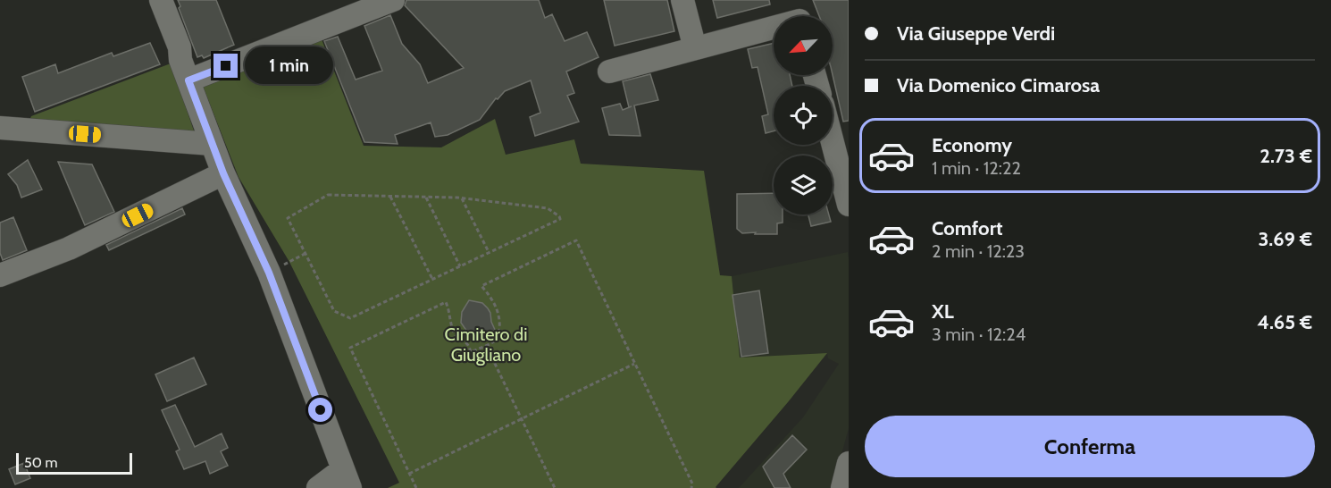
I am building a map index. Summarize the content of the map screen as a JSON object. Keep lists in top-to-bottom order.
{
  "parks": ["Cimitero di Giugliano"],
  "scale_bar": "50 m",
  "north": "bottom left",
  "page": {
    "banner": ["Via Giuseppe Verdi", "Via Domenico Cimarosa"],
    "bubble": "1 min",
    "list": [
      {
        "name": "Economy",
        "note": "1 min · 12:22",
        "value": "2.73 €"
      },
      {
        "name": "Comfort",
        "note": "2 min · 12:23",
        "value": "3.69 €"
      },
      {
        "name": "XL",
        "note": "3 min · 12:24",
        "value": "4.65 €"
      }
    ],
    "buttons": "Conferma",
    "scale": "50 m"
  }
}
